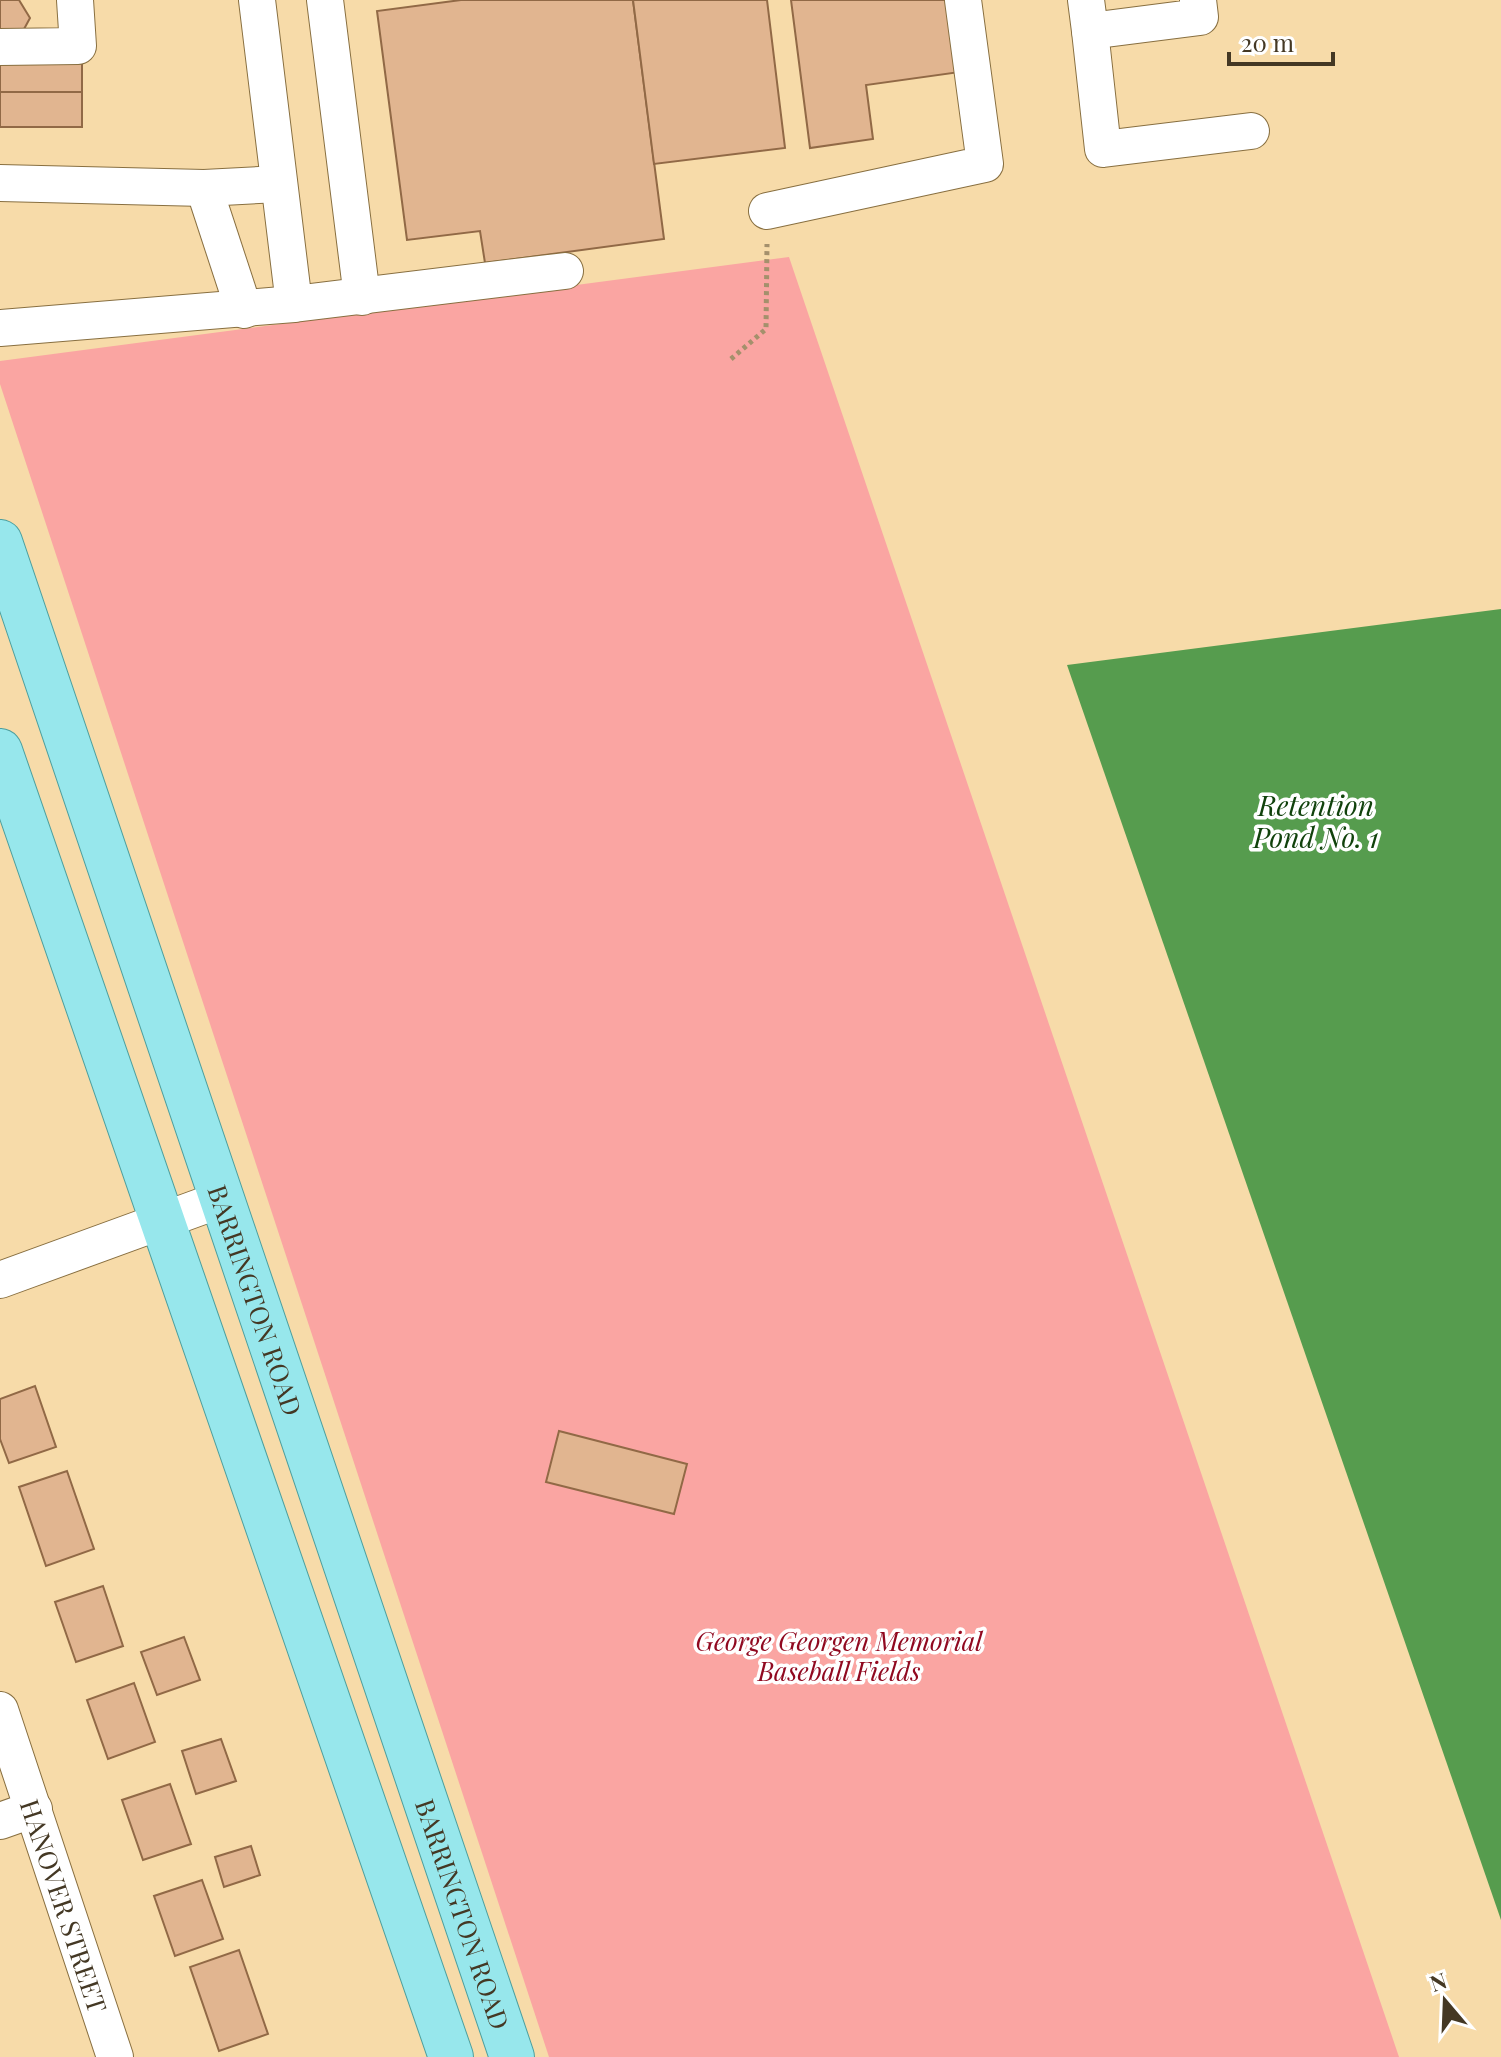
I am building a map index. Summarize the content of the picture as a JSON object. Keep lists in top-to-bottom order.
{
  "streets": {
    "main road": ["BARRINGTON ROAD"],
    "street": ["HANOVER STREET"]
  },
  "water": ["Retention Pond No. 1"],
  "parks": ["George Georgen Memorial Baseball Fields"],
  "scale_bar": "20 m",
  "north": "top"
}
